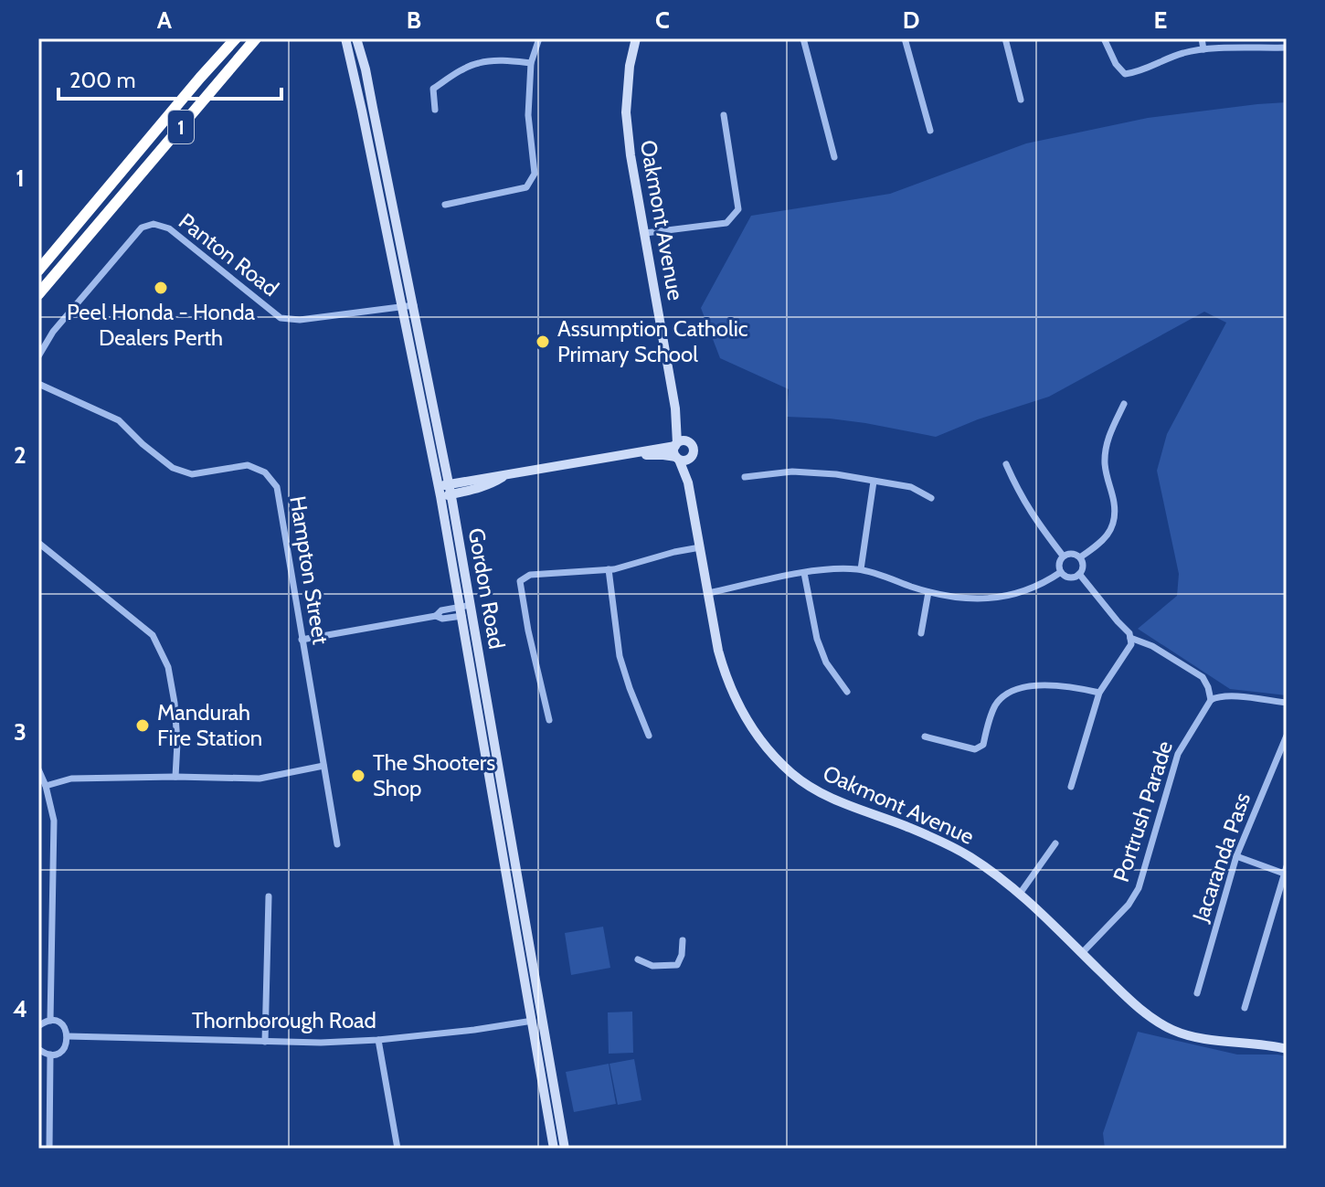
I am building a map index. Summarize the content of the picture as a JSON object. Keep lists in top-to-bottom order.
{
  "streets": {
    "highway": ["1"],
    "main road": ["Oakmont Avenue", "Gordon Road"],
    "street": [
      "Panton Road",
      "Hampton Street",
      "Portrush Parade",
      "Jacaranda Pass",
      "Thornborough Road"
    ]
  },
  "crossings": [
    ["Oakmont Avenue", "Portrush Parade"],
    ["Panton Road", "Gordon Road"],
    ["Gordon Road", "Thornborough Road"]
  ],
  "places": [
    "Peel Honda - Honda Dealers Perth",
    "Assumption Catholic Primary School",
    "Mandurah Fire Station",
    "The Shooters Shop"
  ],
  "scale_bar": "200 m",
  "grid": {
    "columns": [
      "A",
      "B",
      "C",
      "D",
      "E"
    ],
    "rows": [
      "1",
      "2",
      "3",
      "4"
    ]
  }
}
